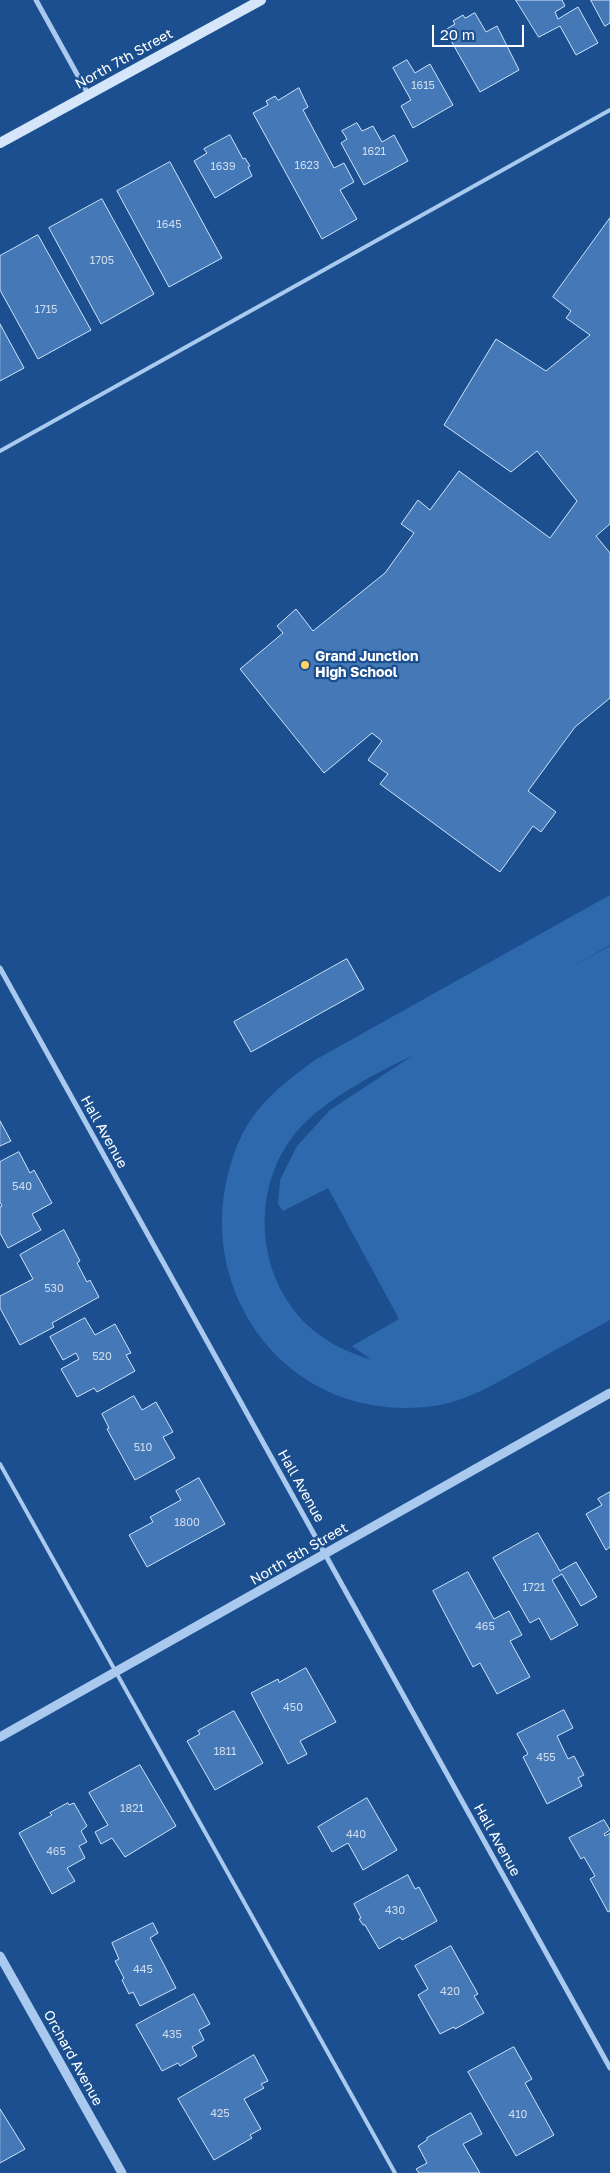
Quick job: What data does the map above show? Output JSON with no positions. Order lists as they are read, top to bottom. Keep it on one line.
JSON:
{"streets":{"main road":["North 7th Street"],"street":["Hall Avenue","North 5th Street","Orchard Avenue"]},"crossings":[["Hall Avenue","North 5th Street"]],"places":["Grand Junction High School"],"house_numbers":["1615","1621","1623","1639","1645","1705","1715","540","530","520","510","1800","1721","465","450","1811","455","1821","440","465","430","445","420","435","425","410"],"scale_bar":"20 m"}
